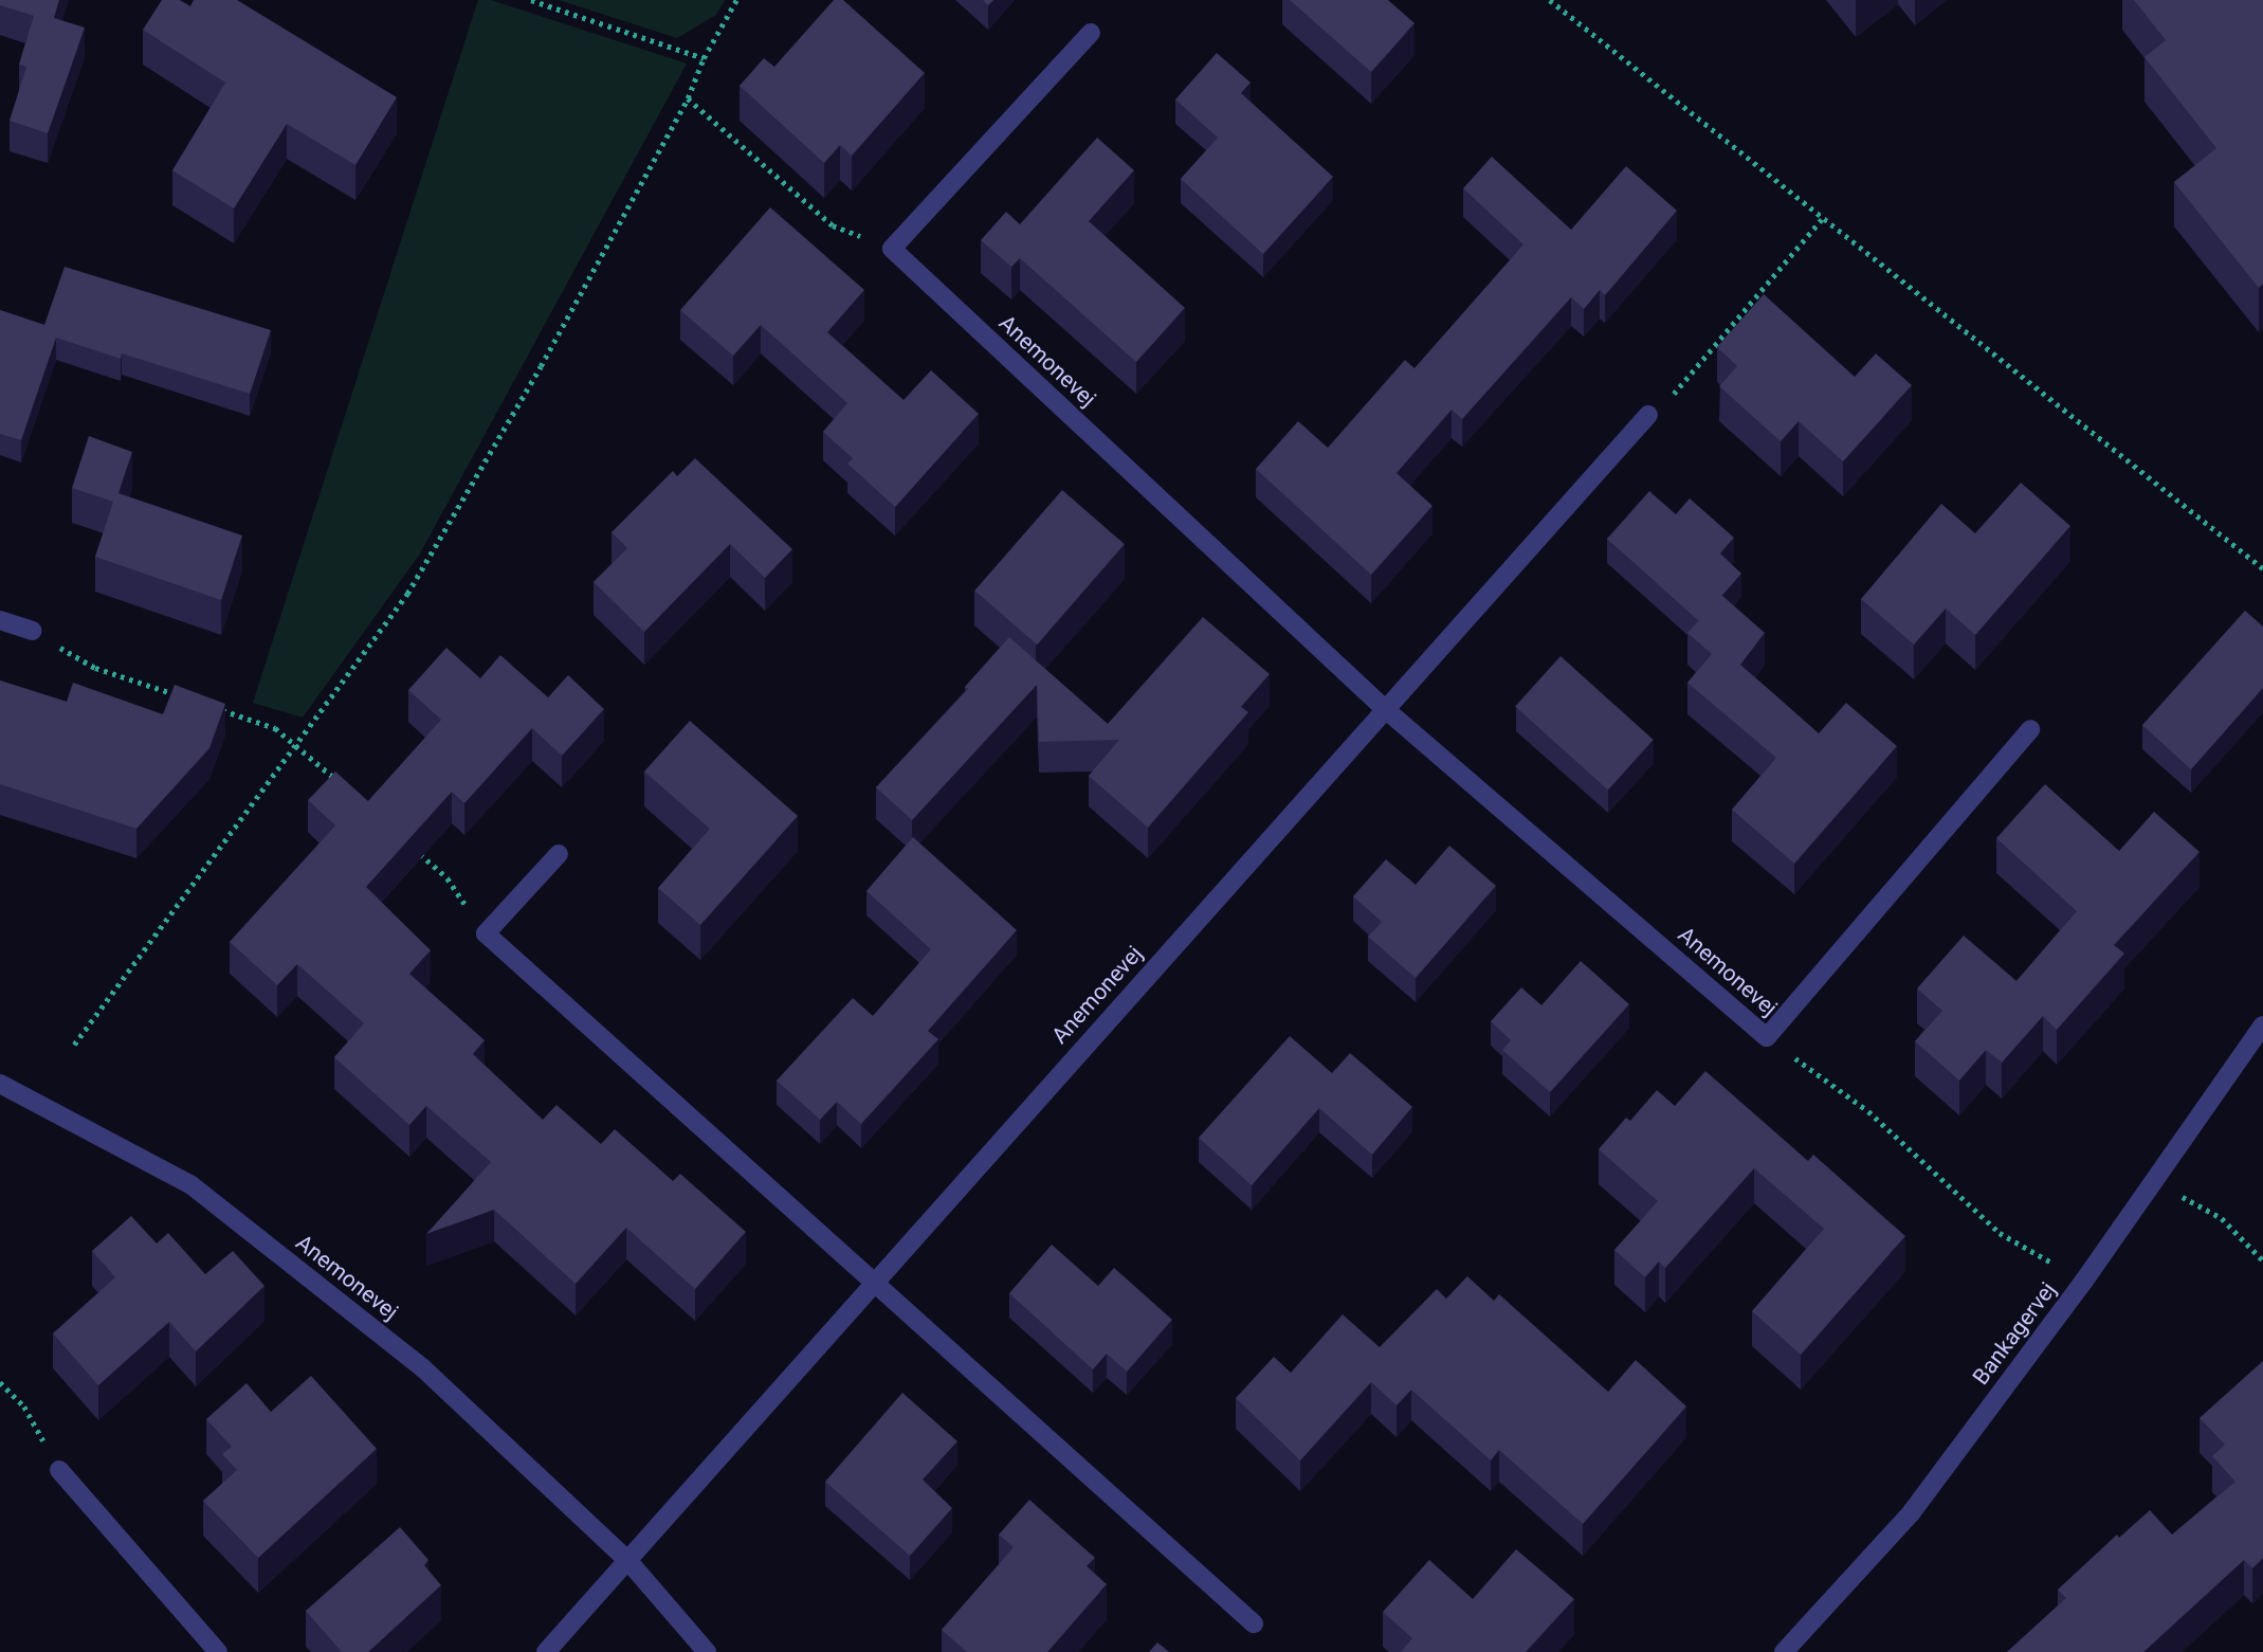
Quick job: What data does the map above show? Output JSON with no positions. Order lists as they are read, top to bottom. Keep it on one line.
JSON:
{"streets":{"street":["Anemonevej","Bankagervej"]}}
